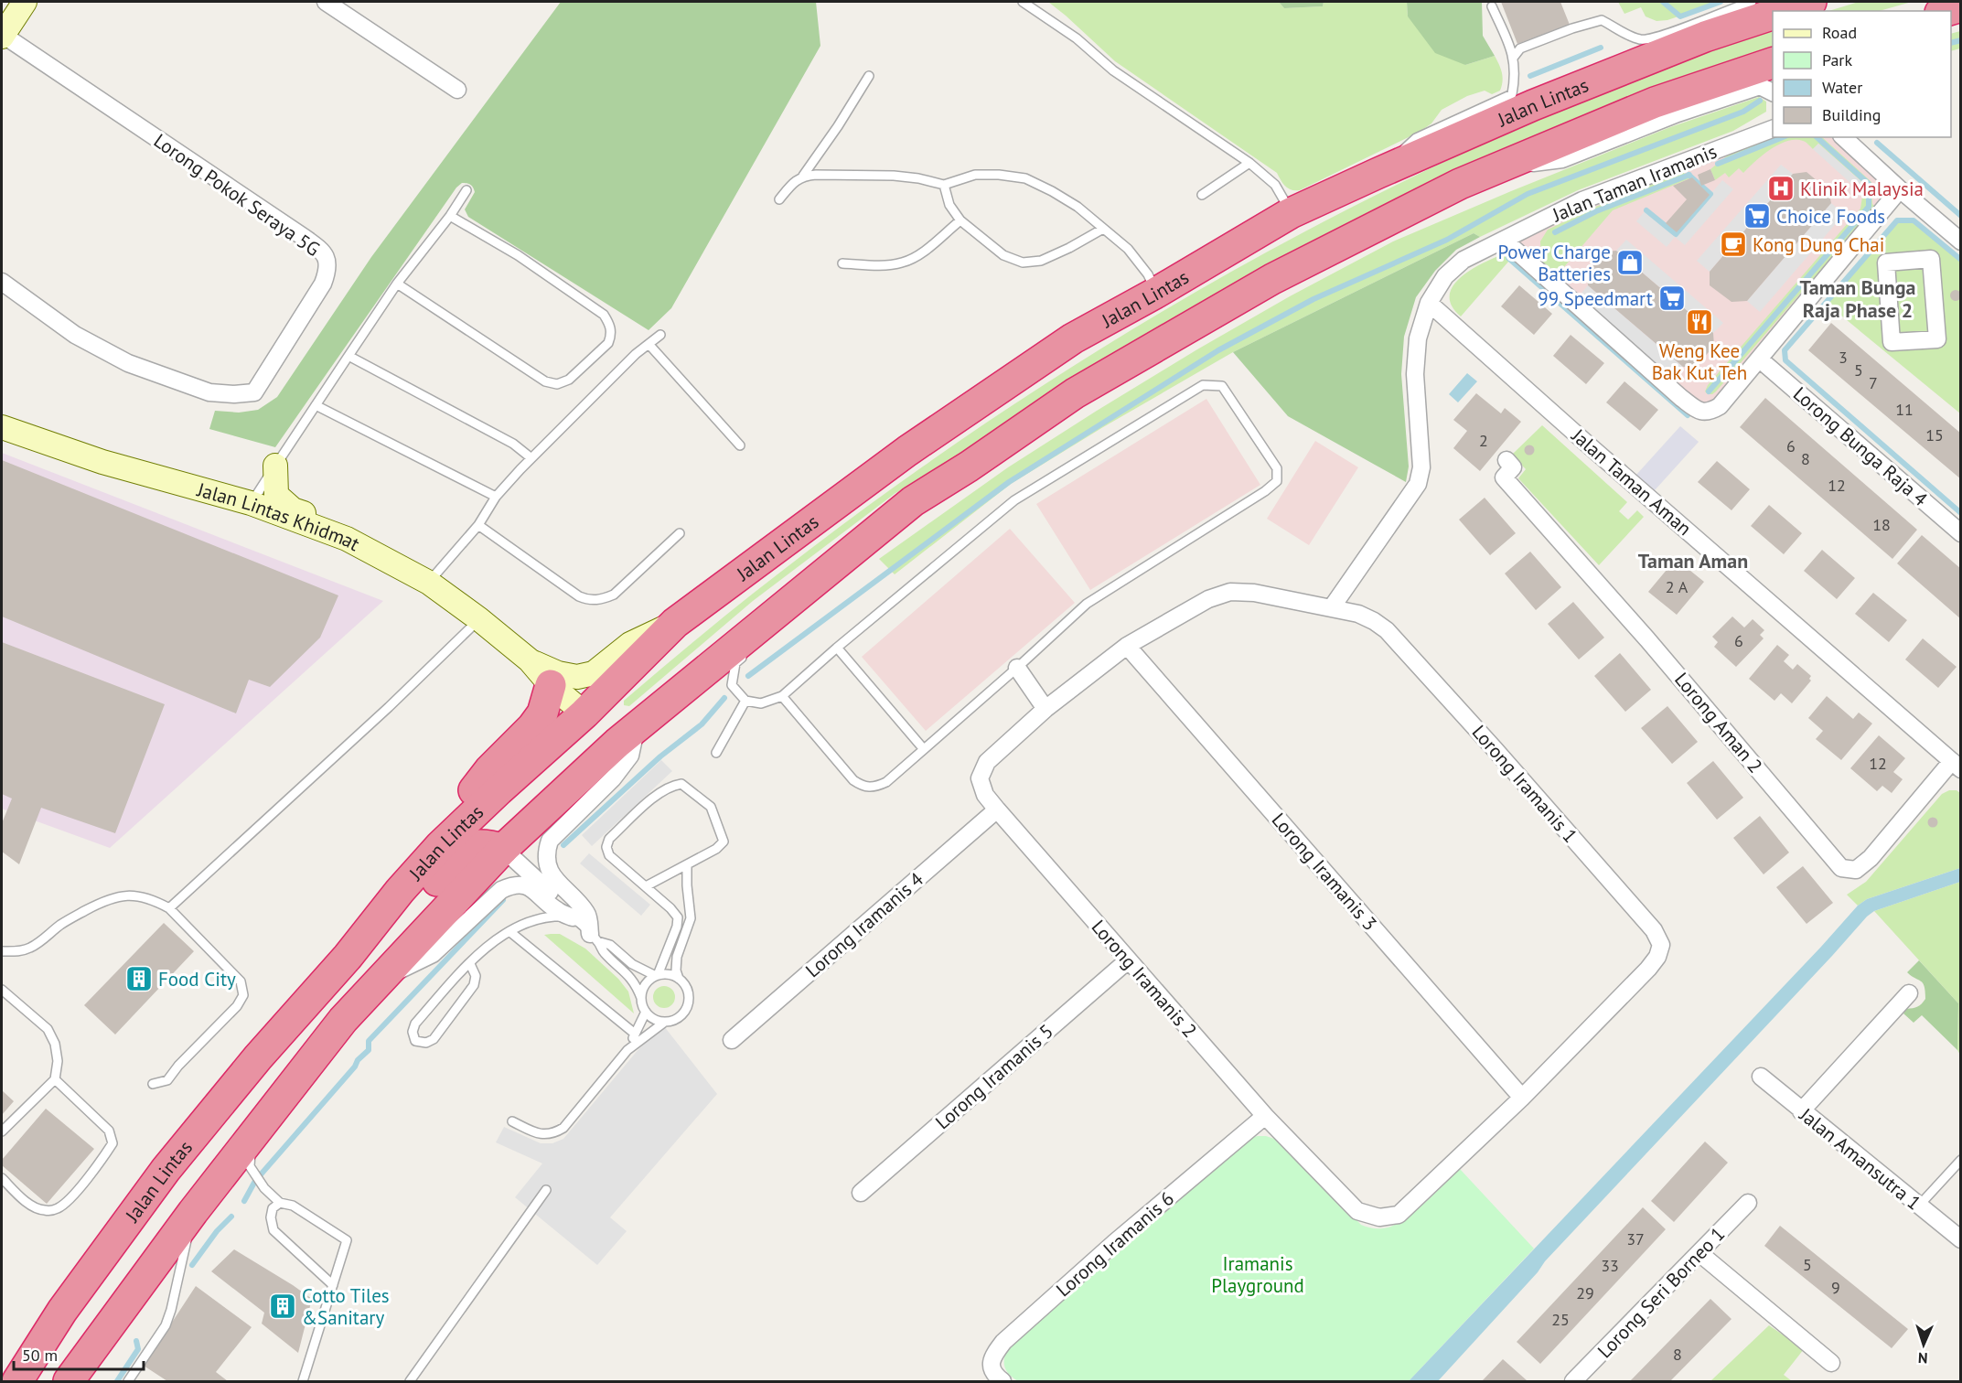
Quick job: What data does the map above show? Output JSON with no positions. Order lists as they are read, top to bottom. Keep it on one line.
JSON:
{"streets":{"highway":["Jalan Lintas"],"street":["Jalan Taman Iramanis","Lorong Pokok Seraya 5G","Lorong Bunga Raja 4","Jalan Taman Aman","Jalan Lintas Khidmat","Lorong Aman 2","Lorong Iramanis 1","Lorong Iramanis 3","Lorong Iramanis 4","Lorong Iramanis 2","Lorong Iramanis 5","Jalan Amansutra 1","Lorong Iramanis 6","Lorong Seri Borneo 1"]},"crossings":[["Jalan Taman Iramanis","Jalan Taman Aman"],["Jalan Taman Iramanis","Lorong Iramanis 1"],["Jalan Taman Aman","Lorong Aman 2"],["Lorong Iramanis 1","Lorong Iramanis 3"],["Lorong Iramanis 1","Lorong Iramanis 2"],["Lorong Iramanis 4","Lorong Iramanis 2"],["Lorong Iramanis 2","Lorong Iramanis 5"],["Lorong Iramanis 2","Lorong Iramanis 6"]],"districts":["Taman Bunga Raja Phase 2","Taman Aman"],"parks":["Iramanis Playground"],"places":{"hospital":["Klinik Malaysia"],"supermarket":["Choice Foods","99 Speedmart"],"cafe":["Kong Dung Chai"],"shop":["Power Charge Batteries"],"restaurant":["Weng Kee Bak Kut Teh"],"building":["Food City","Cotto Tiles &Sanitary"]},"house_numbers":["3","5","7","11","15","2","6","8","12","18","2 A","6","12","37","5","33","9","29","25","8"],"legend":["Road","Park","Water","Building"],"scale_bar":"50 m","north":"bottom"}
